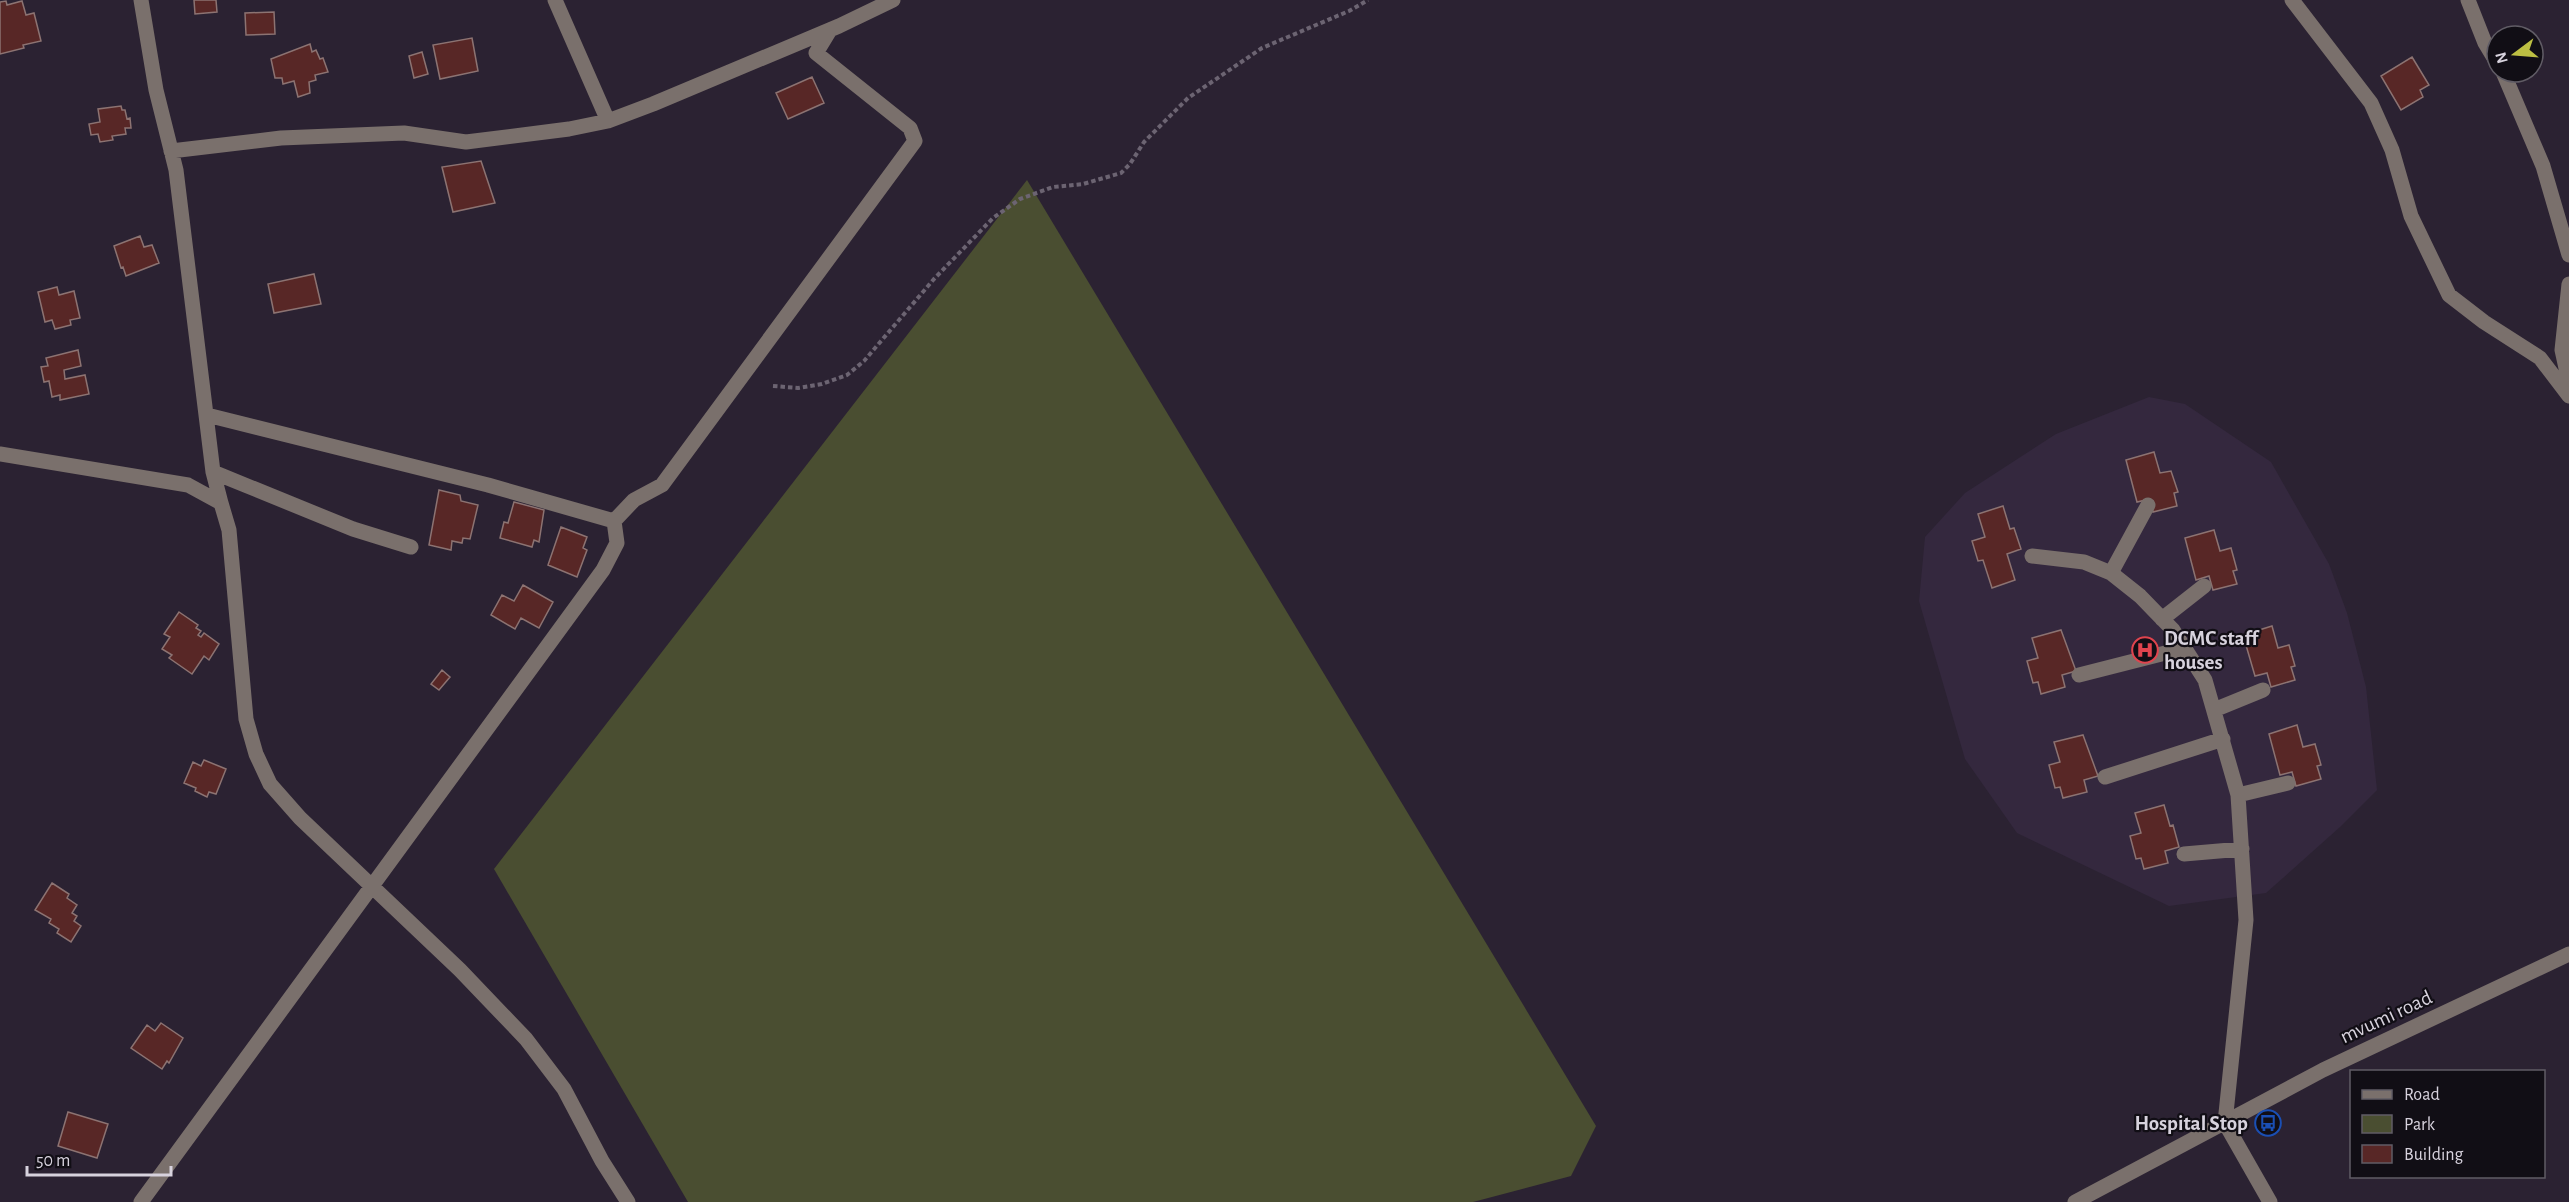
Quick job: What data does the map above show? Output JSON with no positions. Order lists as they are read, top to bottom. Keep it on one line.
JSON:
{"streets":{"street":["mvumi road"]},"places":{"hospital":["DCMC staff houses"],"bus stop":["Hospital Stop"]},"legend":["Road","Park","Building"],"scale_bar":"50 m","north":"left"}
